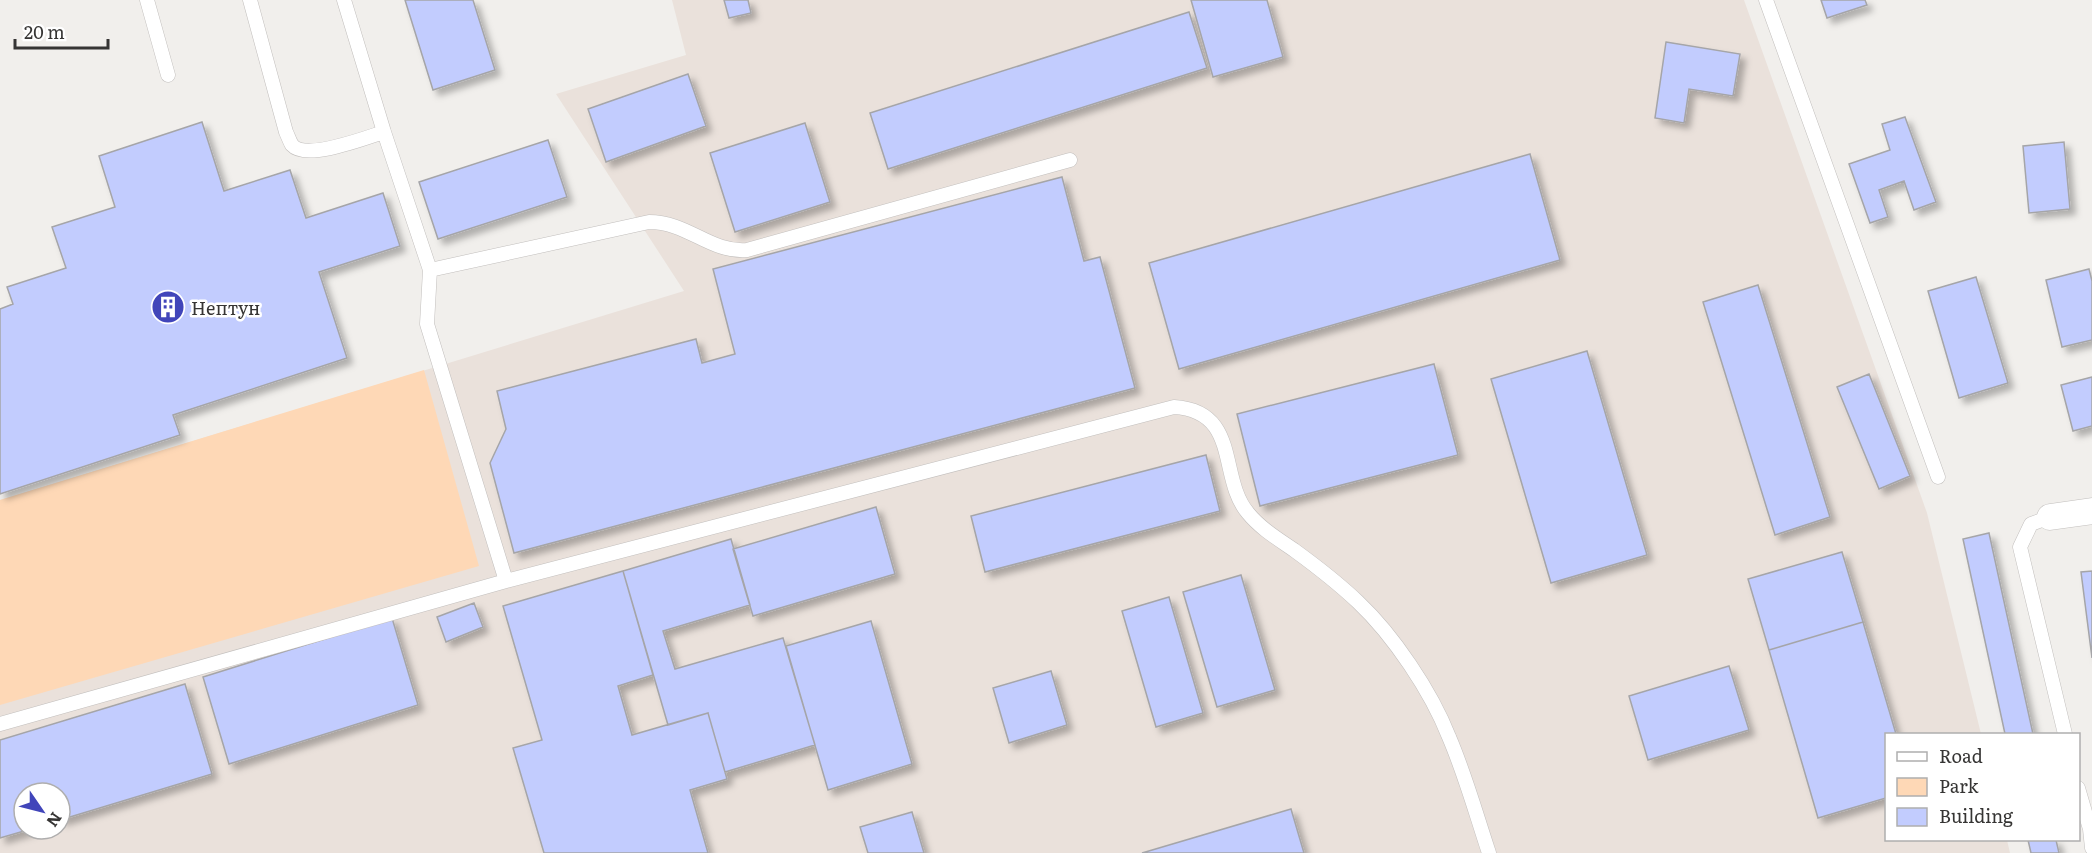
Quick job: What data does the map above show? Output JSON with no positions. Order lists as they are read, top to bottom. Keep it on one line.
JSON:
{"places":{"building":["Нептун"]},"legend":["Road","Park","Building"],"scale_bar":"20 m","north":"bottom right"}
